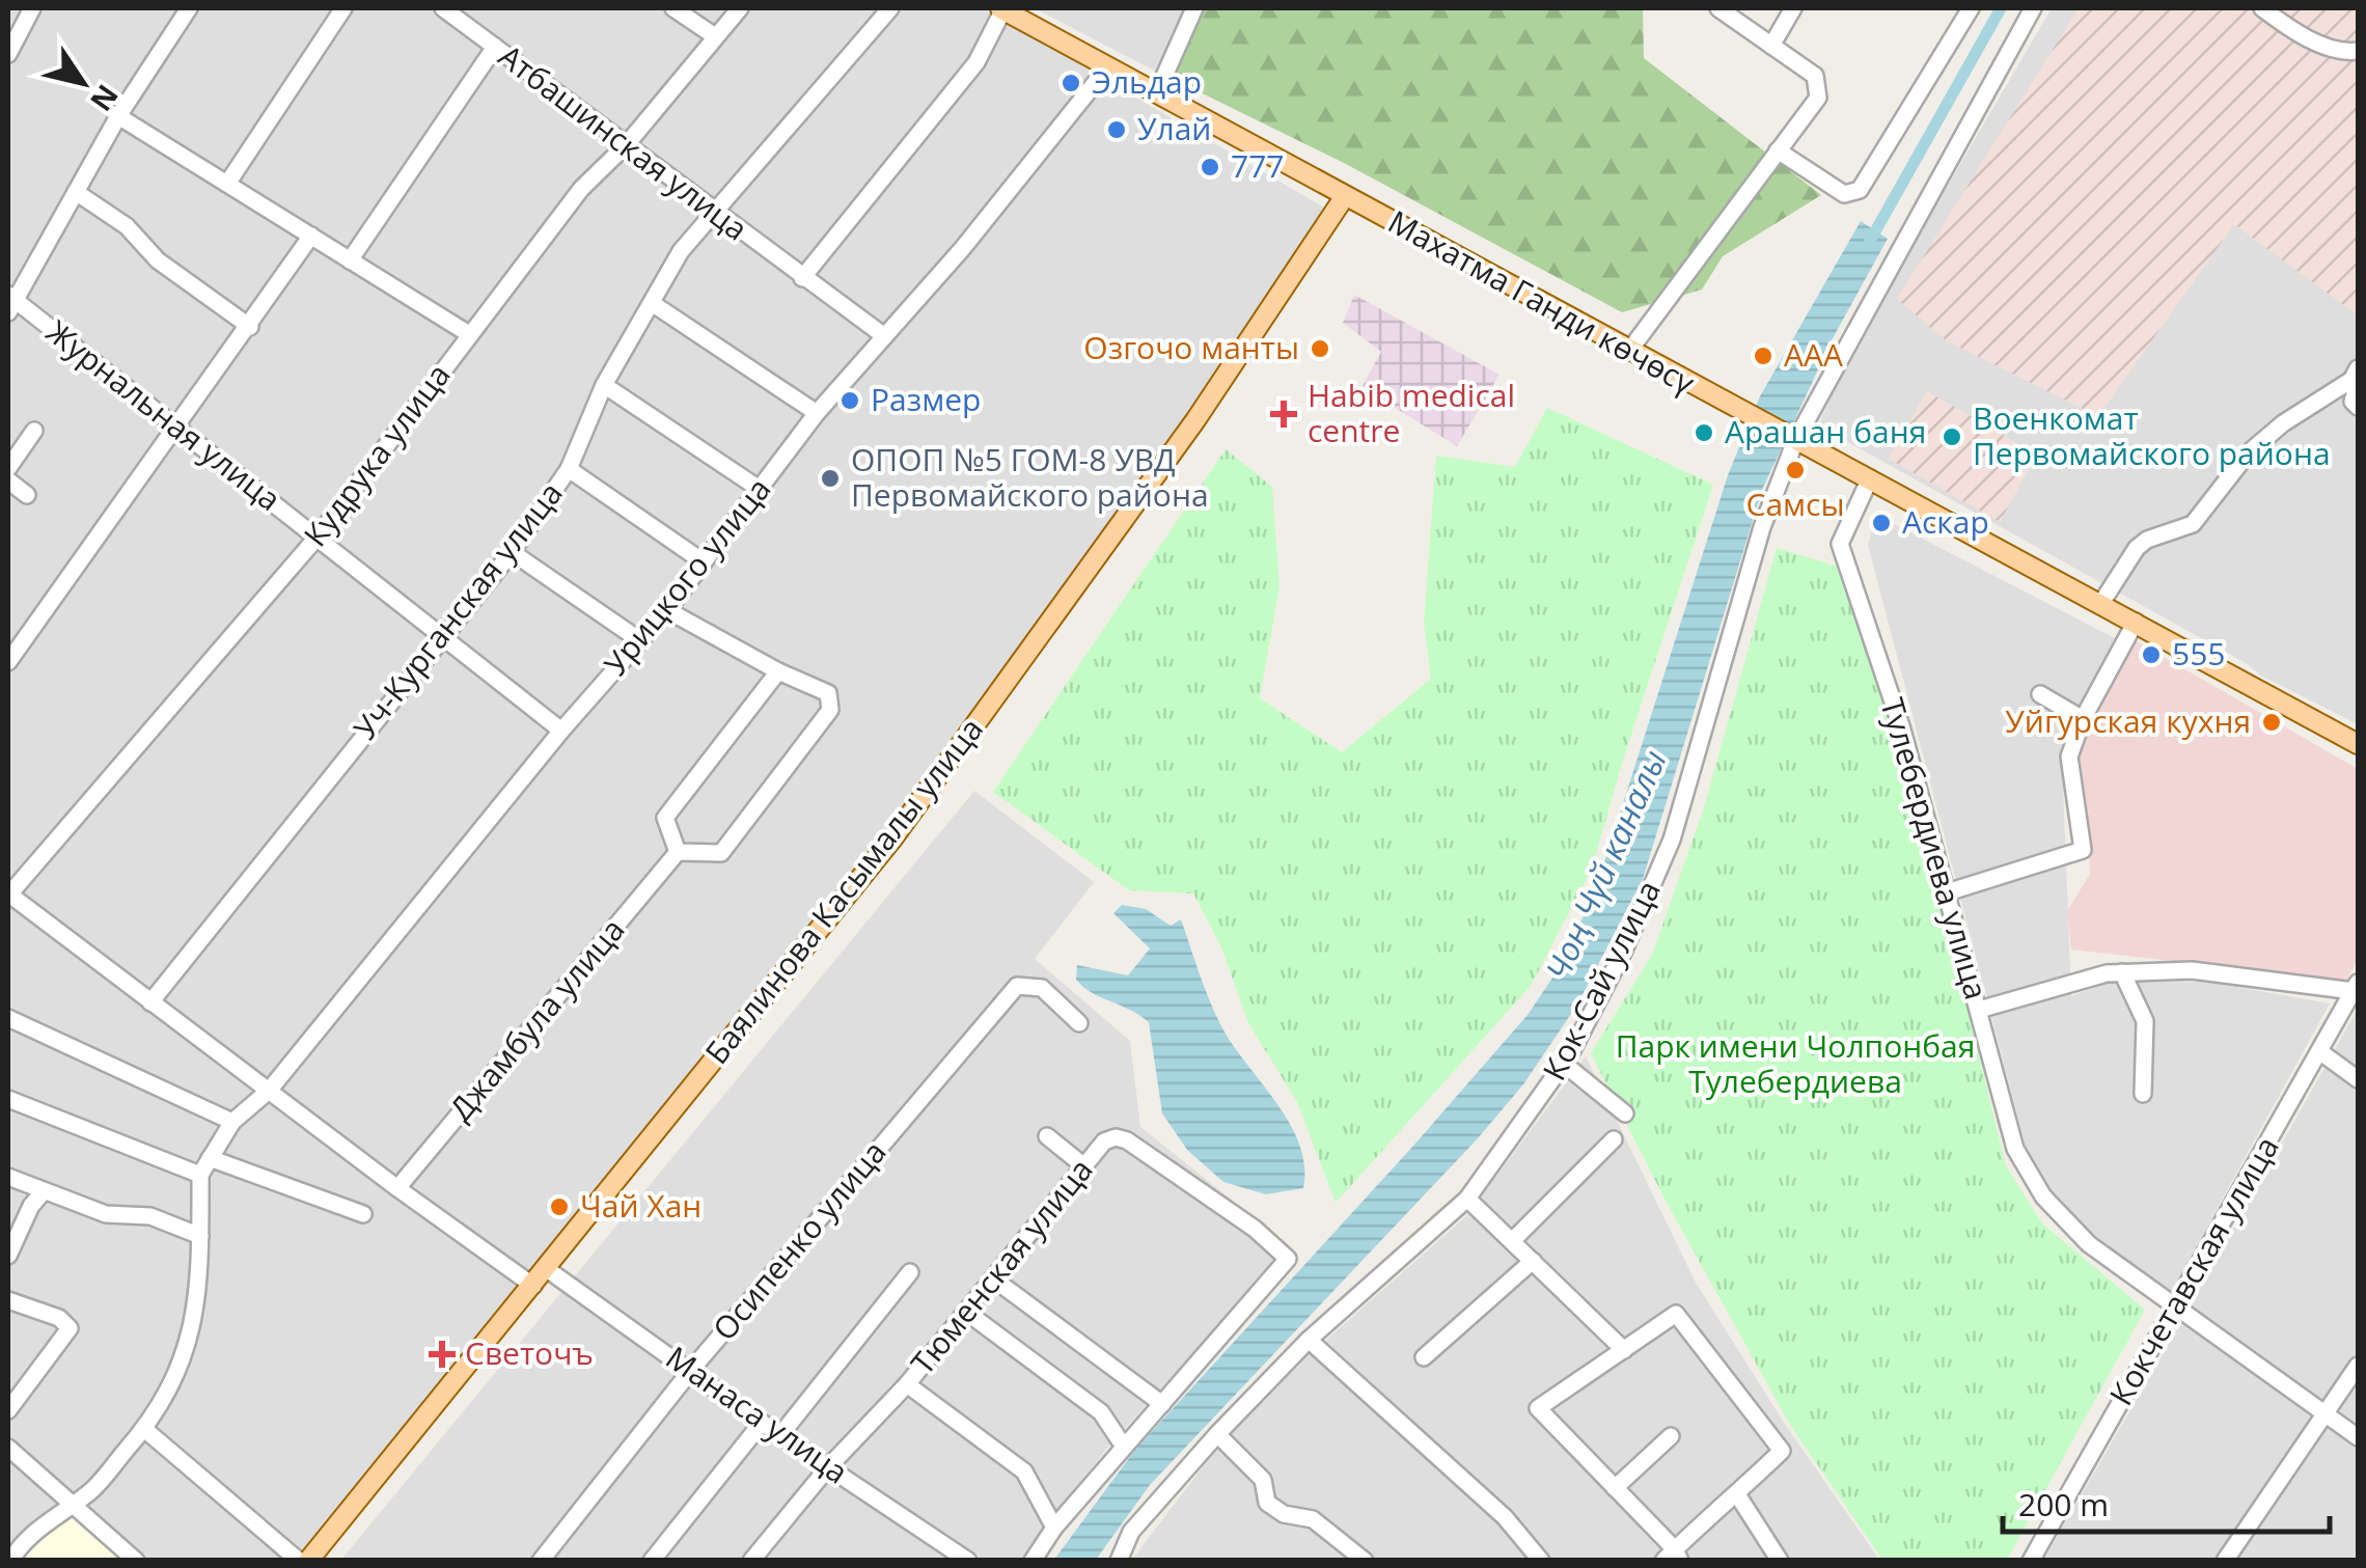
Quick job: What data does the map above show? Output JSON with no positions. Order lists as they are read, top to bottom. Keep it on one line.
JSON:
{"streets":{"main road":["Махатма Ганди көчөсү","Баялинова Касымалы улица"],"street":["Атбашинская улица","Журнальная улица","Кудрука улица","Урицкого улица","Уч-Курганская улица","Тулебердиева улица","Кок-Сай улица","Джамбула улица","Осипенко улица","Тюменская улица","Кокчетавская улица","Манаса улица"]},"crossings":[["Атбашинская улица","Кудрука улица"],["Атбашинская улица","Урицкого улица"],["Атбашинская улица","Уч-Курганская улица"],["Махатма Ганди көчөсү","Урицкого улица"],["Махатма Ганди көчөсү","Тулебердиева улица"],["Махатма Ганди көчөсү","Баялинова Касымалы улица"],["Махатма Ганди көчөсү","Кок-Сай улица"],["Журнальная улица","Кудрука улица"],["Журнальная улица","Урицкого улица"],["Журнальная улица","Уч-Курганская улица"],["Тулебердиева улица","Кокчетавская улица"],["Баялинова Касымалы улица","Манаса улица"],["Осипенко улица","Манаса улица"],["Тюменская улица","Манаса улица"]],"water":["Чоң Чүй каналы"],"parks":["Парк имени Чолпонбая Тулебердиева"],"places":{"other":["Эльдар","Улай","777","Озгочо манты","ААА","Размер","Арашан баня","Военкомат Первомайского района","Самсы","ОПОП №5 ГОМ-8 УВД Первомайского района","Аскар","555","Уйгурская кухня","Чай Хан"],"health":["Habib medical centre","Светочъ"]},"scale_bar":"200 m","north":"bottom right"}
